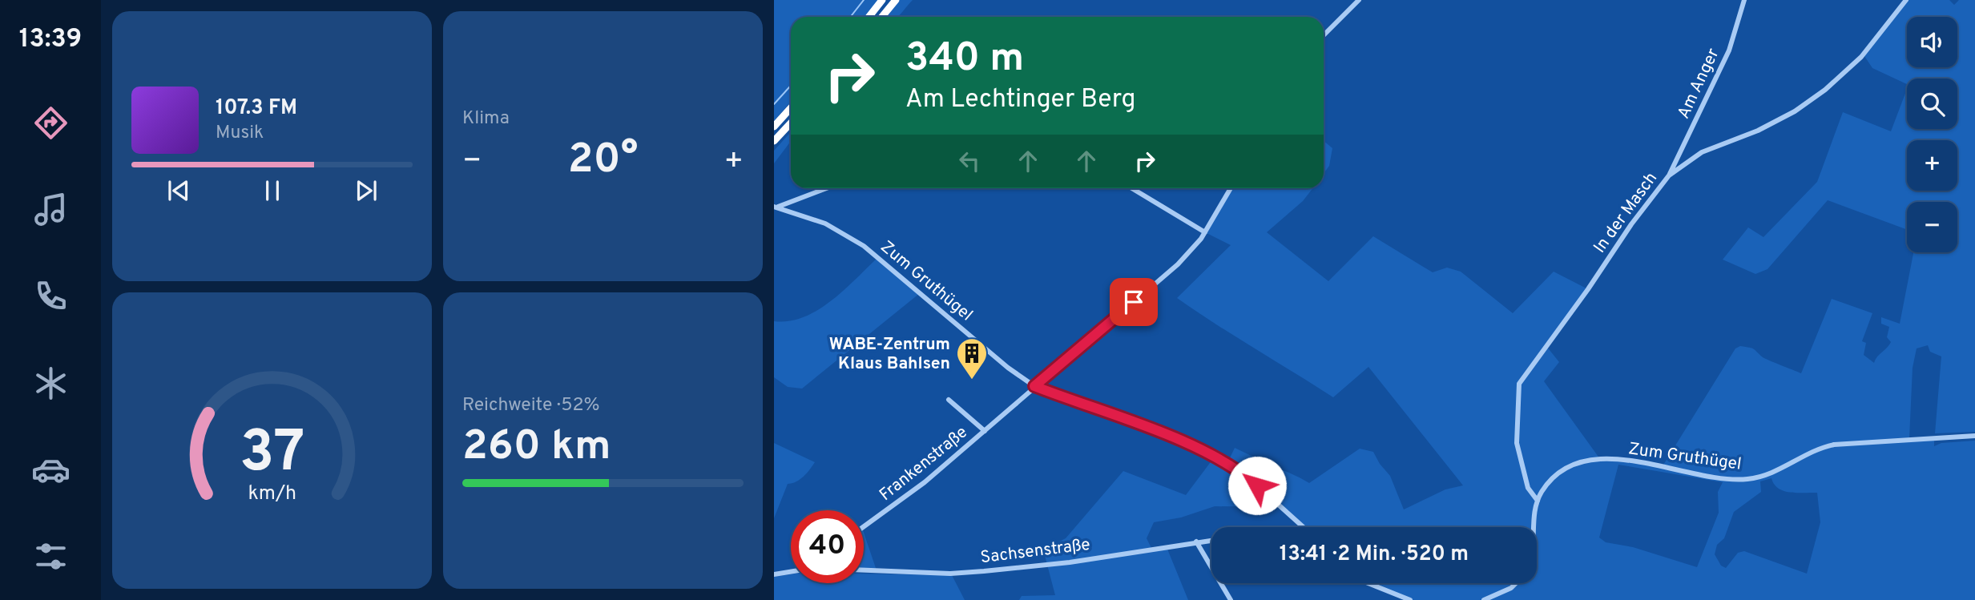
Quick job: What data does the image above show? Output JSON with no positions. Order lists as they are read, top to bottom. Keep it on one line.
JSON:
{"streets":{"street":["Am Anger","In der Masch","Zum Gruthügel","Frankenstraße","Sachsenstraße"]},"crossings":[["Am Anger","In der Masch"],["In der Masch","Zum Gruthügel"],["Zum Gruthügel","Frankenstraße"]],"places":{"building":["WABE-Zentrum Klaus Bahlsen"]},"page":{"tabs":"13:39","tile":["Klima",["Reichweite · 52%","260 km"]],"map_buttons":["+","−"],"turn":["340 m","Am Lechtinger Berg"],"song":["107.3 FM","Musik"],"heat":["−","20°","+"],"limit":"40","trip":"13:41 · 2 Min. · 520 m","gauge":["37","km/h"]}}
